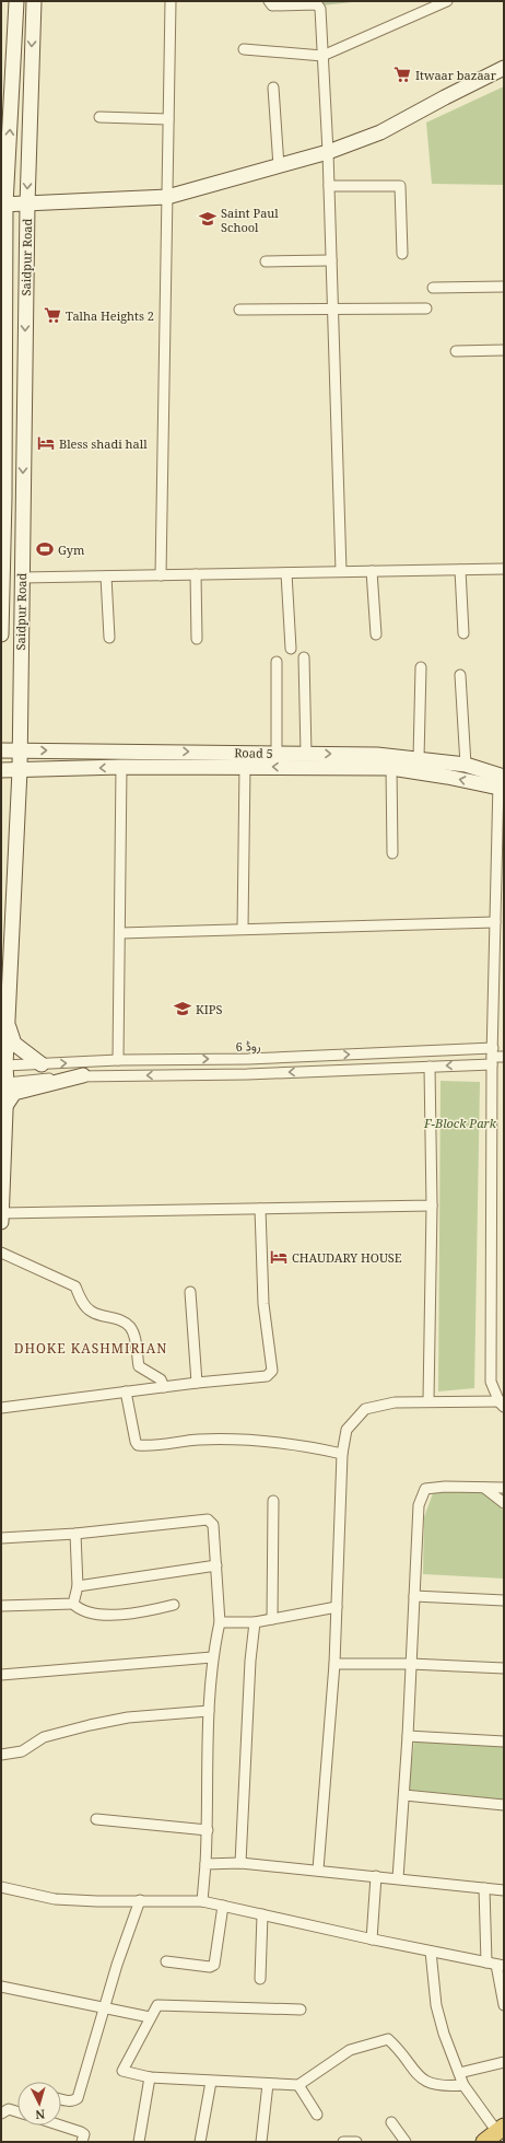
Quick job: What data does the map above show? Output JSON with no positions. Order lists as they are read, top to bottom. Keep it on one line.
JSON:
{"streets":{"main road":["Saidpur Road","Road 5"],"street":["روڈ 6"]},"crossings":[["Saidpur Road","Road 5"],["Saidpur Road","روڈ 6"]],"districts":["DHOKE KASHMIRIAN"],"parks":["F-Block Park"],"places":{"supermarket":["Itwaar bazaar","Talha Heights 2"],"school or university":["Saint Paul School","KIPS"],"hotel":["Bless shadi hall","CHAUDARY HOUSE"],"sports":["Gym"]},"north":"bottom"}
